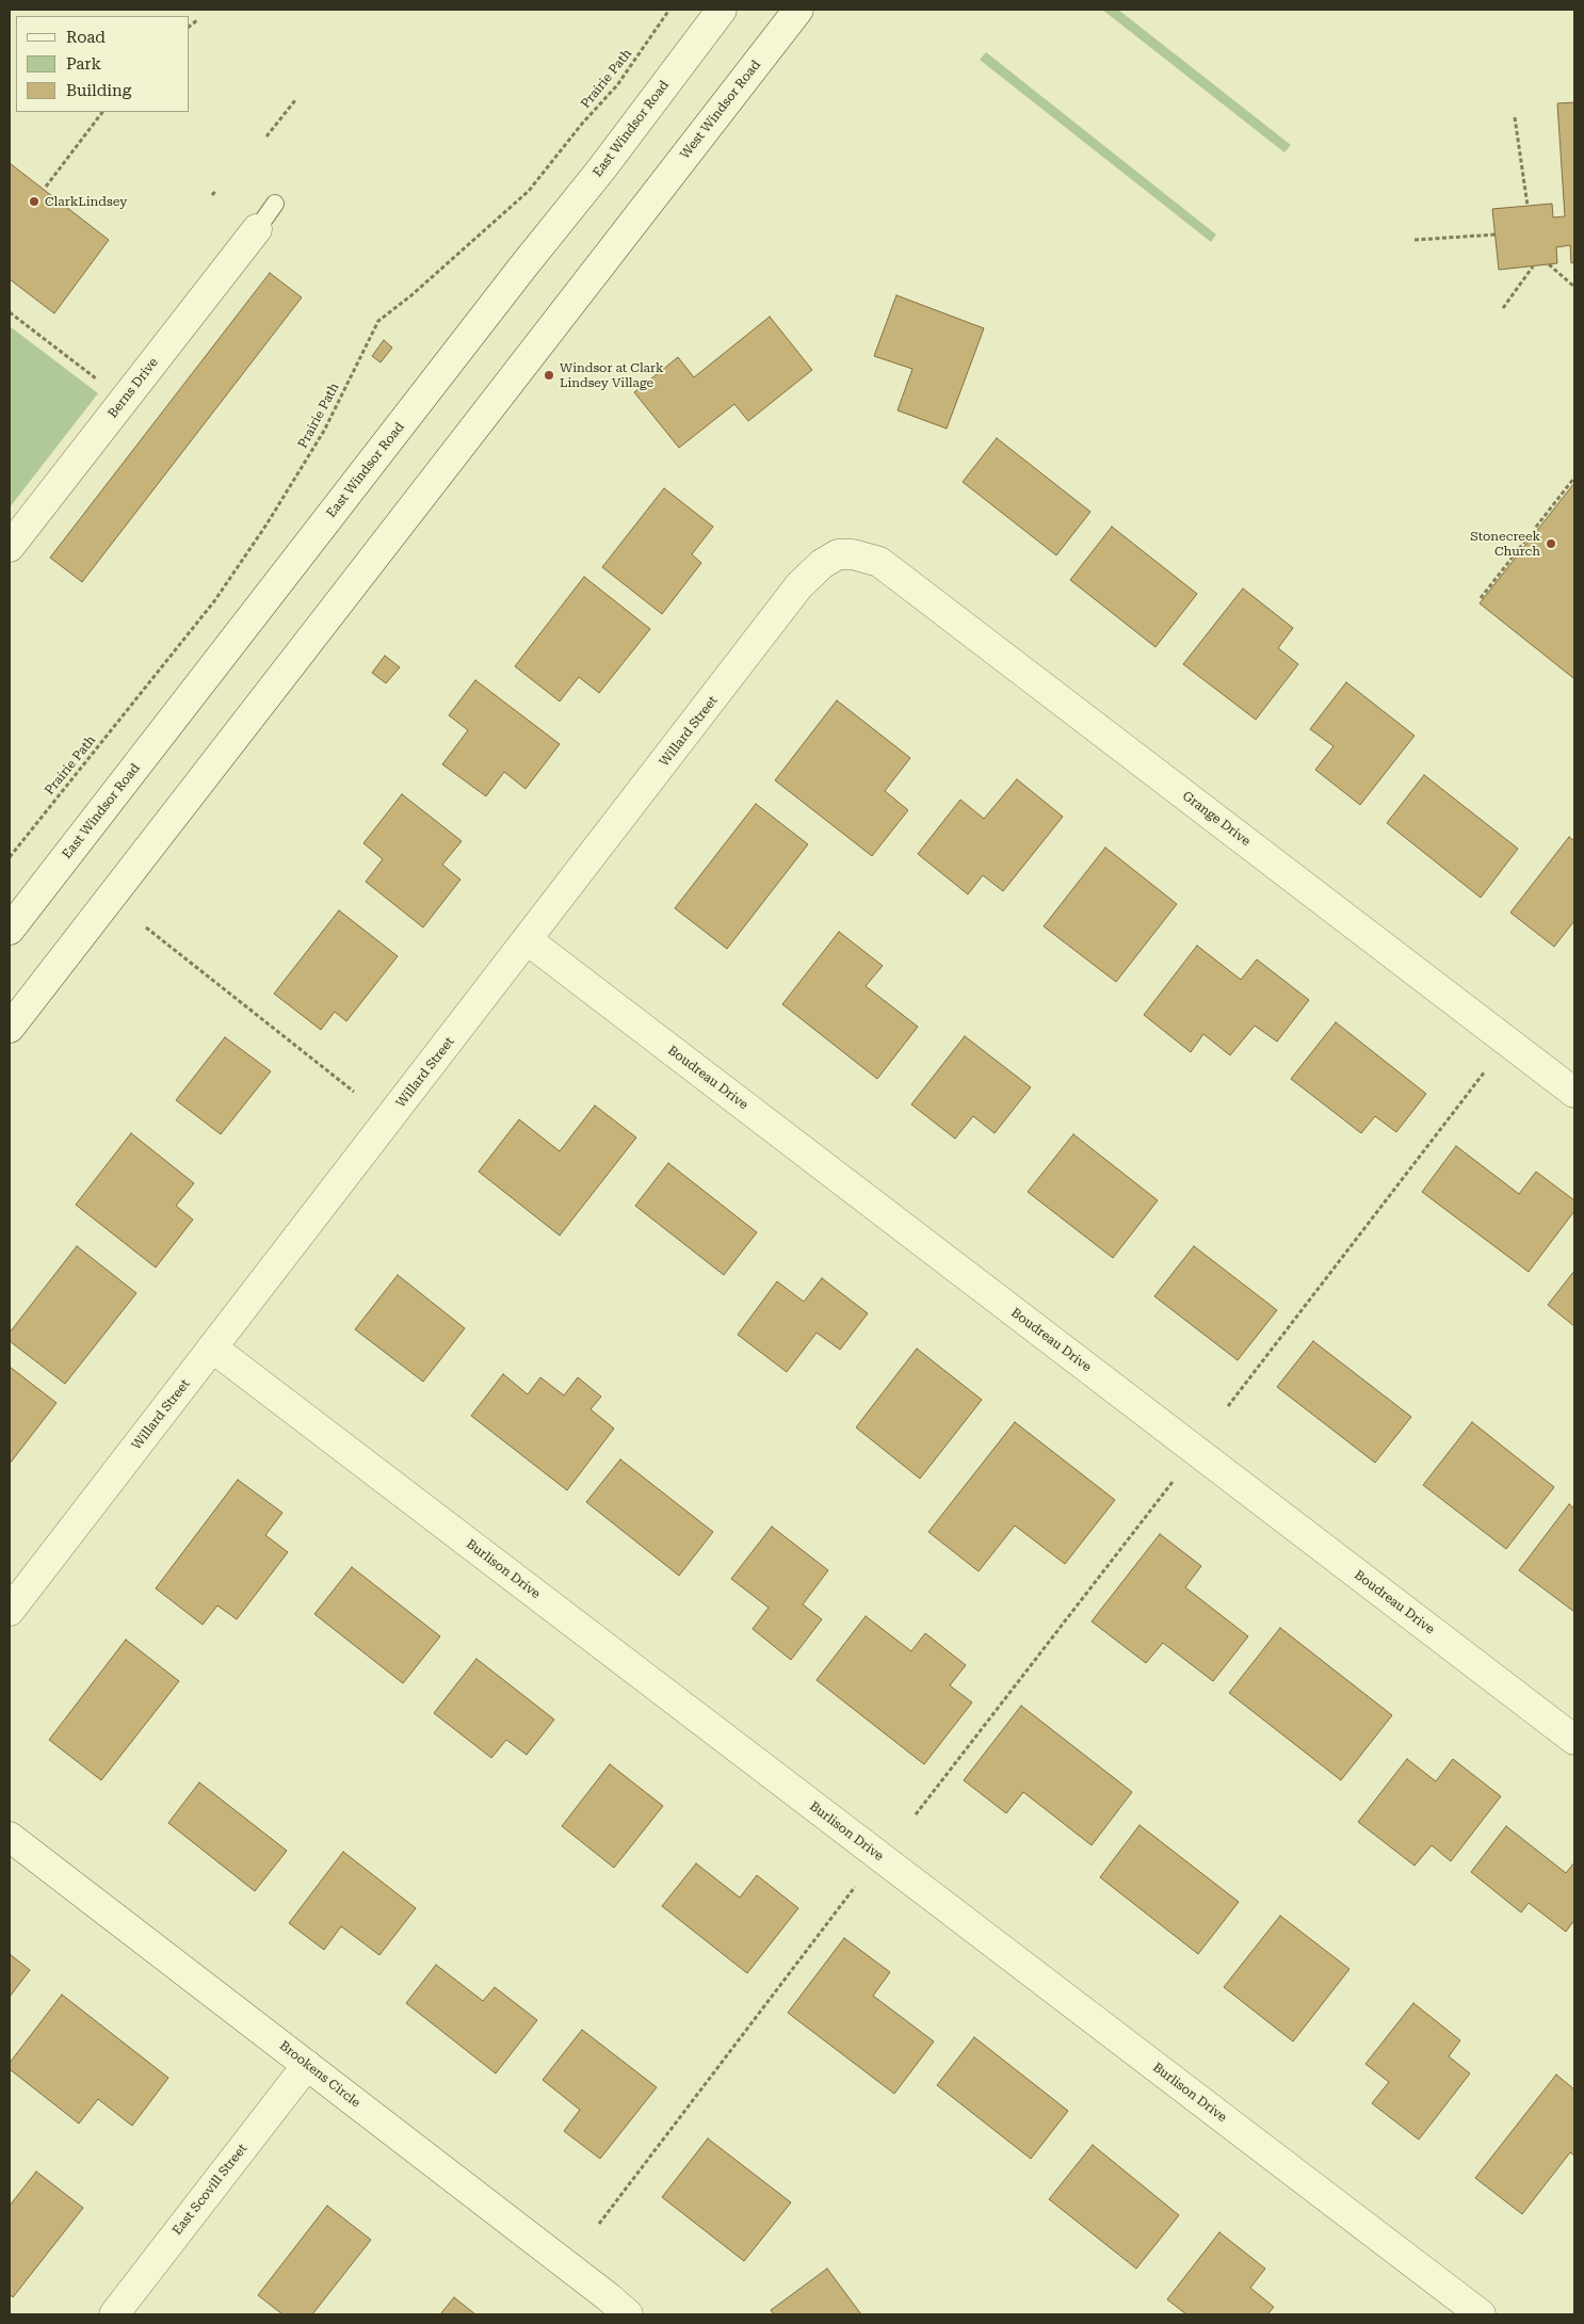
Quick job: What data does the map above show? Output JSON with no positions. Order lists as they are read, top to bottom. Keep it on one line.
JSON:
{"streets":{"street":["West Windsor Road","East Windsor Road","Berns Drive","Willard Street","Grange Drive","Boudreau Drive","Burlison Drive","Brookens Circle","East Scovill Street"],"path":["Prairie Path"]},"crossings":[["Willard Street","Grange Drive"],["Willard Street","Boudreau Drive"],["Willard Street","Burlison Drive"],["Brookens Circle","East Scovill Street"]],"places":["ClarkLindsey","Windsor at Clark Lindsey Village","Stonecreek Church"],"legend":["Road","Park","Building"]}
